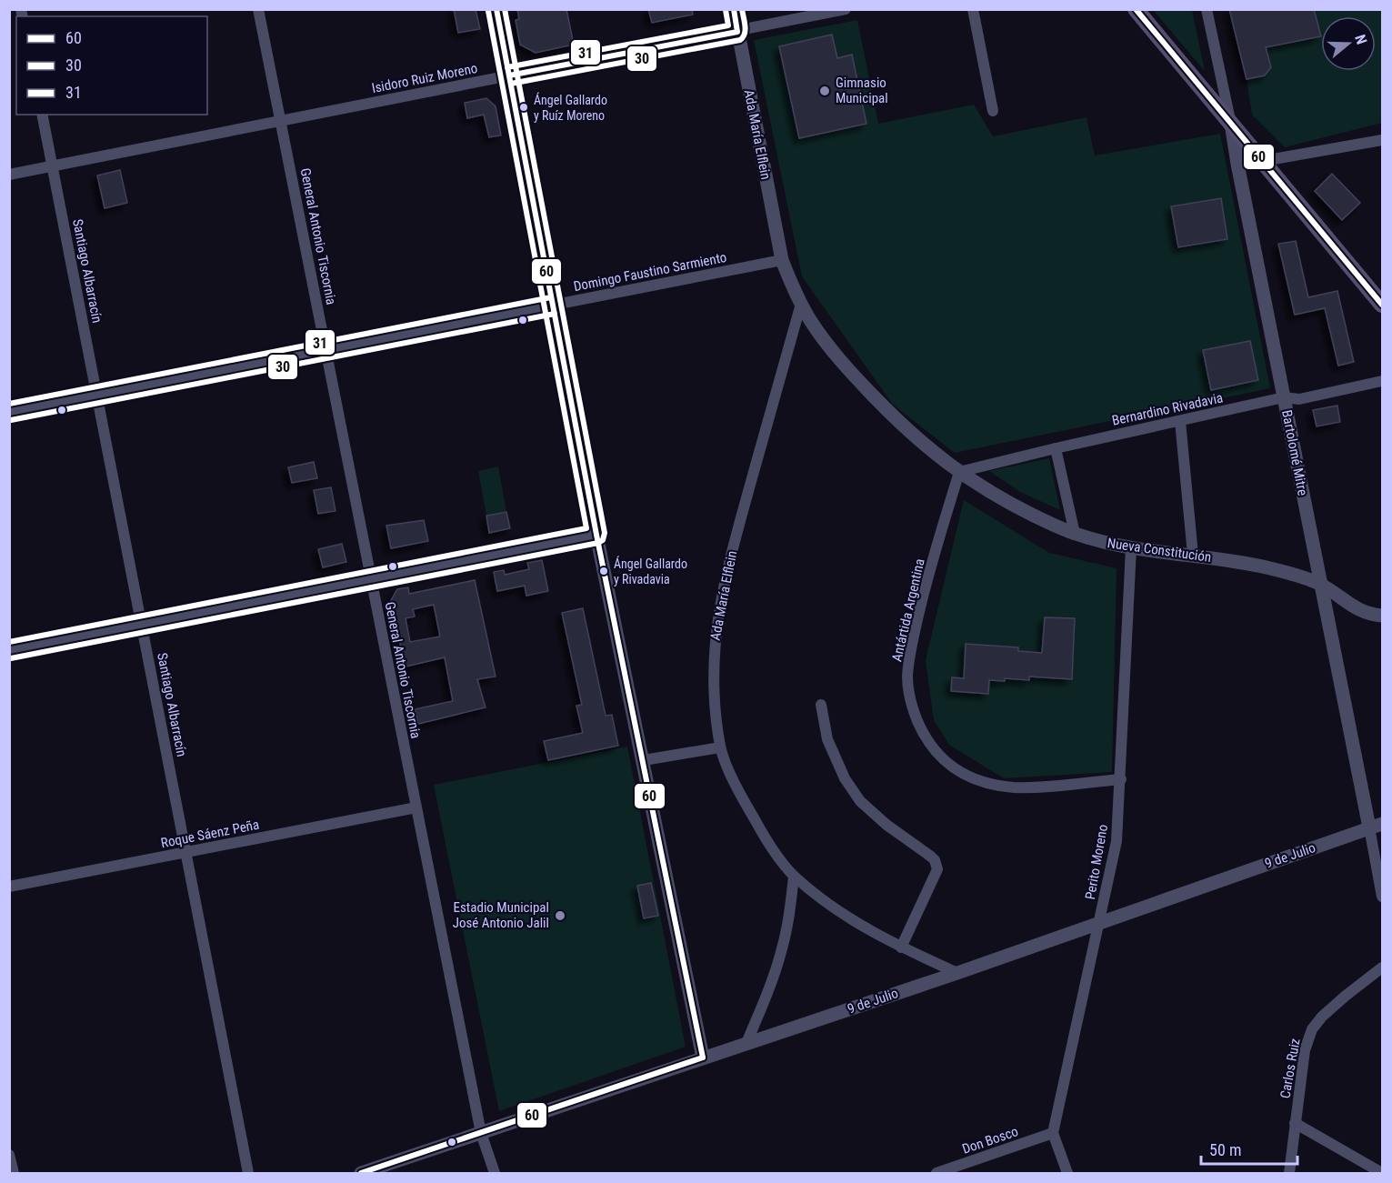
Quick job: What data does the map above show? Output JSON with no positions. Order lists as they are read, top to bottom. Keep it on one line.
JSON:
{"streets":{"street":["Isidoro Ruiz Moreno","Ada María Elflein","General Antonio Tiscornia","Santiago Albarracín","Domingo Faustino Sarmiento","Bernardino Rivadavia","Bartolomé Mitre","Nueva Constitución","Antártida Argentina","Roque Sáenz Peña","9 de Julio","Perito Moreno","Carlos Ruiz","Don Bosco"]},"crossings":[["Isidoro Ruiz Moreno","Ada María Elflein"],["Isidoro Ruiz Moreno","General Antonio Tiscornia"],["Isidoro Ruiz Moreno","Santiago Albarracín"],["Ada María Elflein","Domingo Faustino Sarmiento"],["Ada María Elflein","Nueva Constitución"],["Ada María Elflein","9 de Julio"],["General Antonio Tiscornia","Domingo Faustino Sarmiento"],["General Antonio Tiscornia","Roque Sáenz Peña"],["General Antonio Tiscornia","9 de Julio"],["Santiago Albarracín","Domingo Faustino Sarmiento"],["Santiago Albarracín","Roque Sáenz Peña"],["Domingo Faustino Sarmiento","Nueva Constitución"],["Bernardino Rivadavia","Bartolomé Mitre"],["Bernardino Rivadavia","Nueva Constitución"],["Bernardino Rivadavia","Antártida Argentina"],["Bartolomé Mitre","Nueva Constitución"],["Bartolomé Mitre","9 de Julio"],["Nueva Constitución","Antártida Argentina"],["Nueva Constitución","Perito Moreno"],["Antártida Argentina","Perito Moreno"],["9 de Julio","Perito Moreno"],["Perito Moreno","Don Bosco"]],"places":["Gimnasio Municipal","Ángel Gallardo y Ruíz Moreno","Ángel Gallardo y Rivadavia","Estadio Municipal José Antonio Jalil"],"lines":["transit line 60","transit line 30","transit line 31"],"legend":["60","30","31"],"scale_bar":"50 m","north":"right"}
